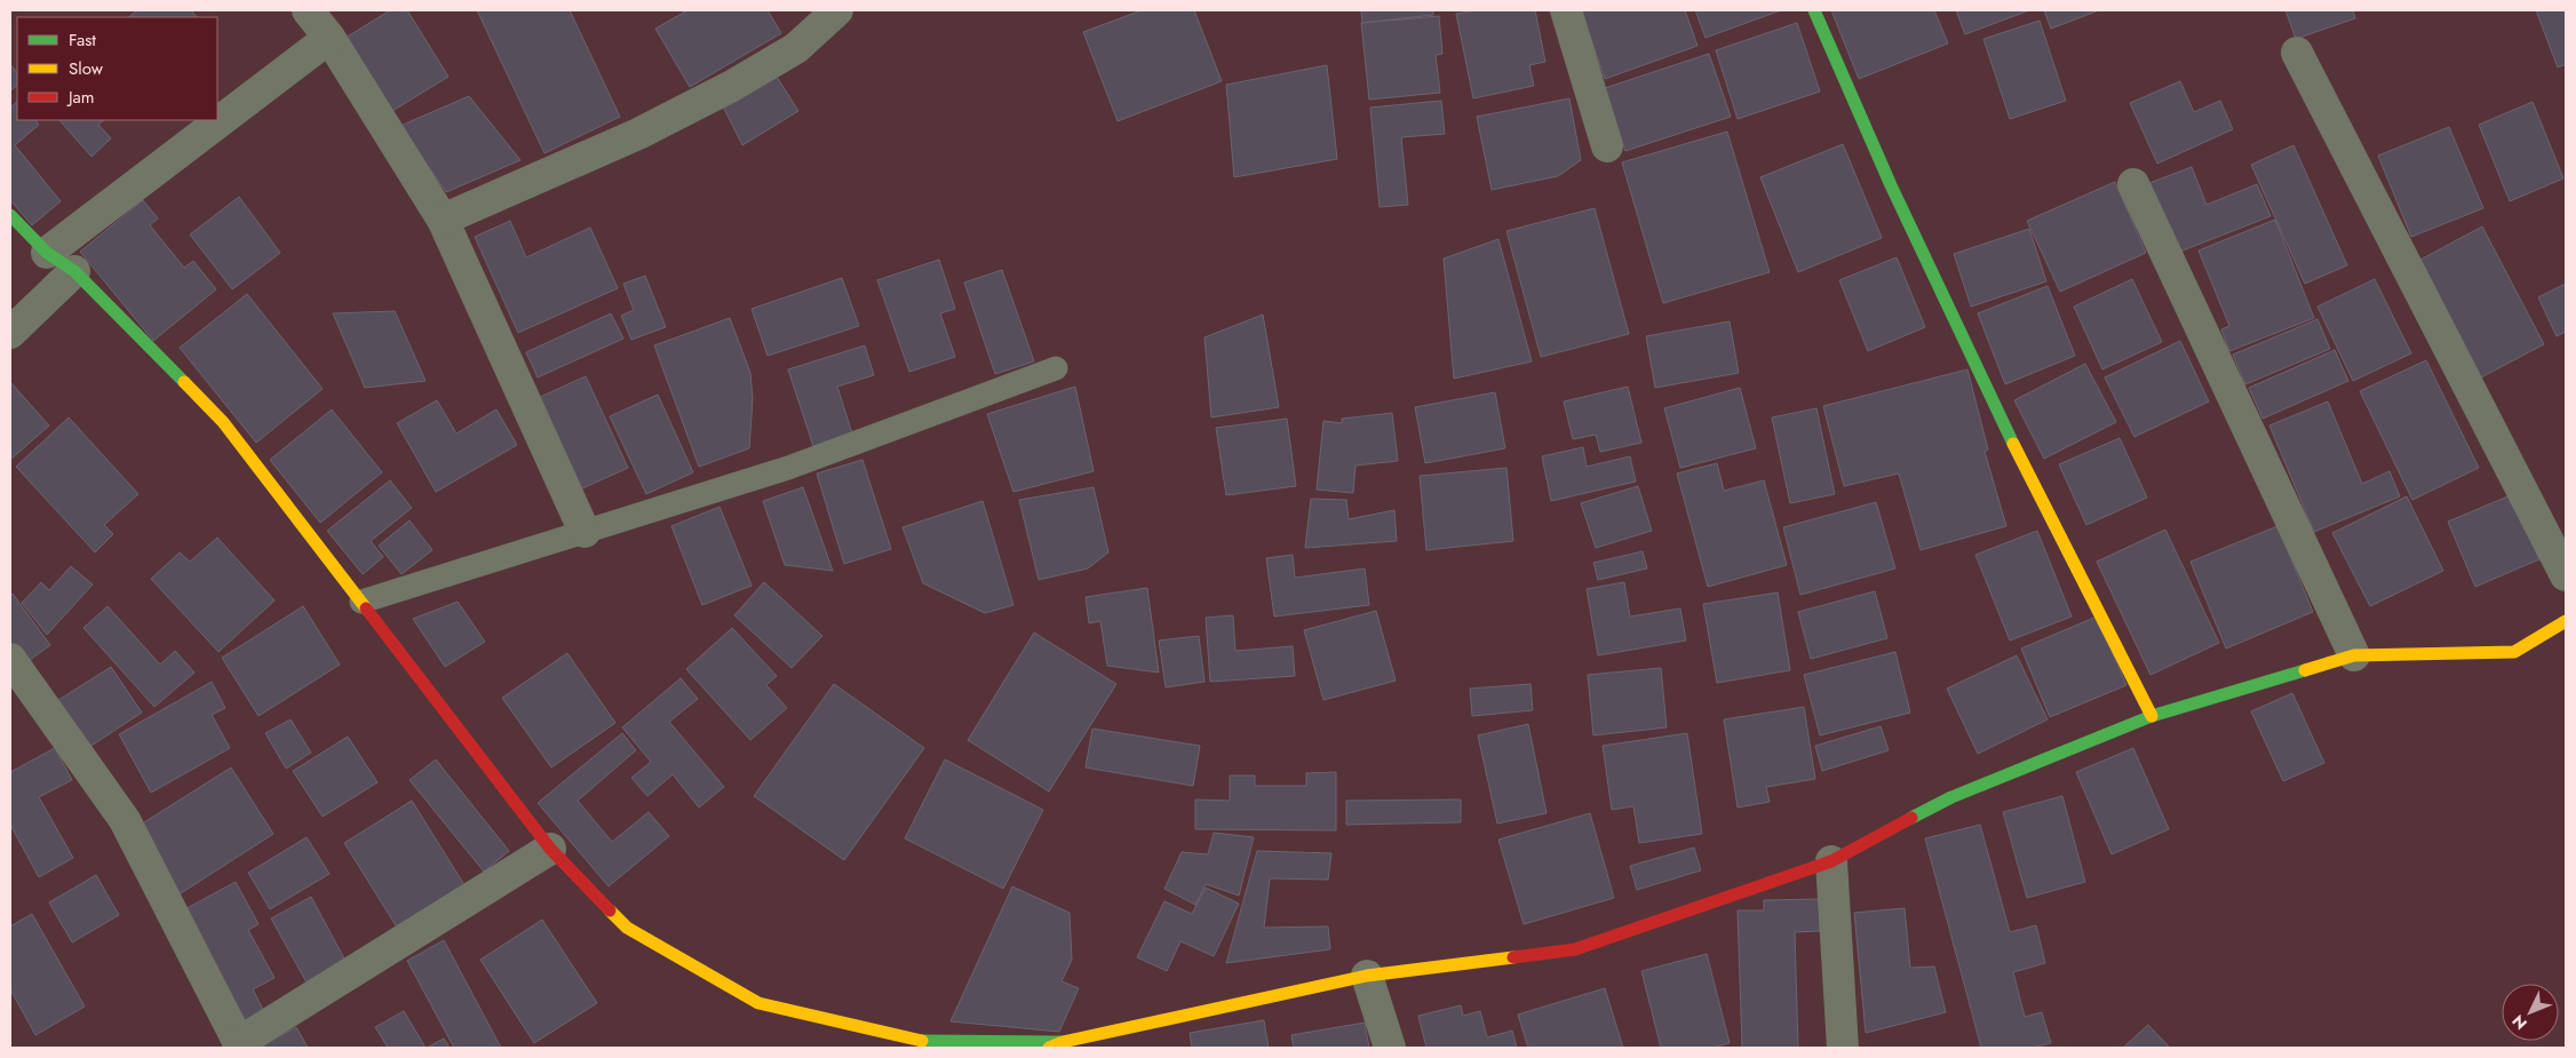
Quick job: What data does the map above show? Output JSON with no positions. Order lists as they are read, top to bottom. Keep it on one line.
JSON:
{"legend":["Fast","Slow","Jam"],"north":"bottom left"}
